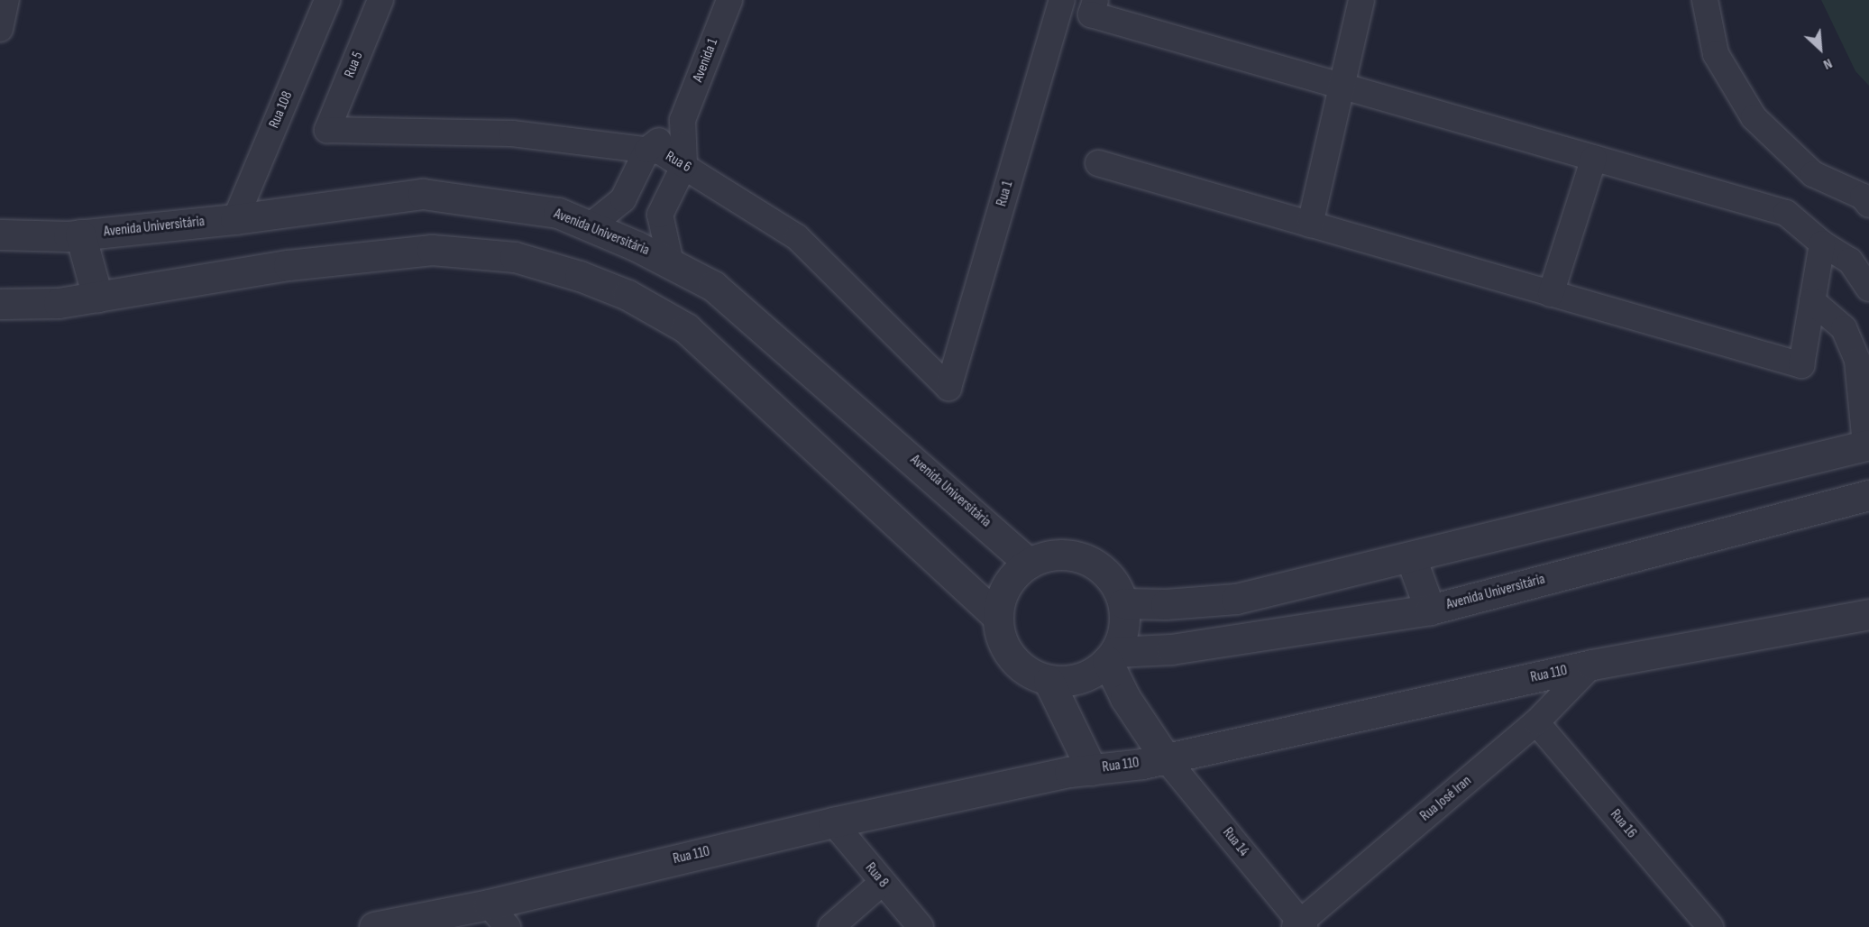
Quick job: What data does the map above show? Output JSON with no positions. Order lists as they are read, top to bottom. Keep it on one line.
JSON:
{"streets":{"street":["Avenida 1","Rua 5","Rua 108","Rua 6","Rua 1","Avenida Universitária","Rua 110","Rua José Iran","Rua 16","Rua 14","Rua 8"]},"crossings":[["Avenida 1","Rua 6"],["Rua 5","Rua 6"],["Rua 108","Avenida Universitária"],["Rua 6","Rua 1"],["Rua 110","Rua José Iran"],["Rua 110","Rua 14"],["Rua 110","Rua 8"],["Rua José Iran","Rua 16"],["Rua José Iran","Rua 14"]],"north":"bottom right"}
